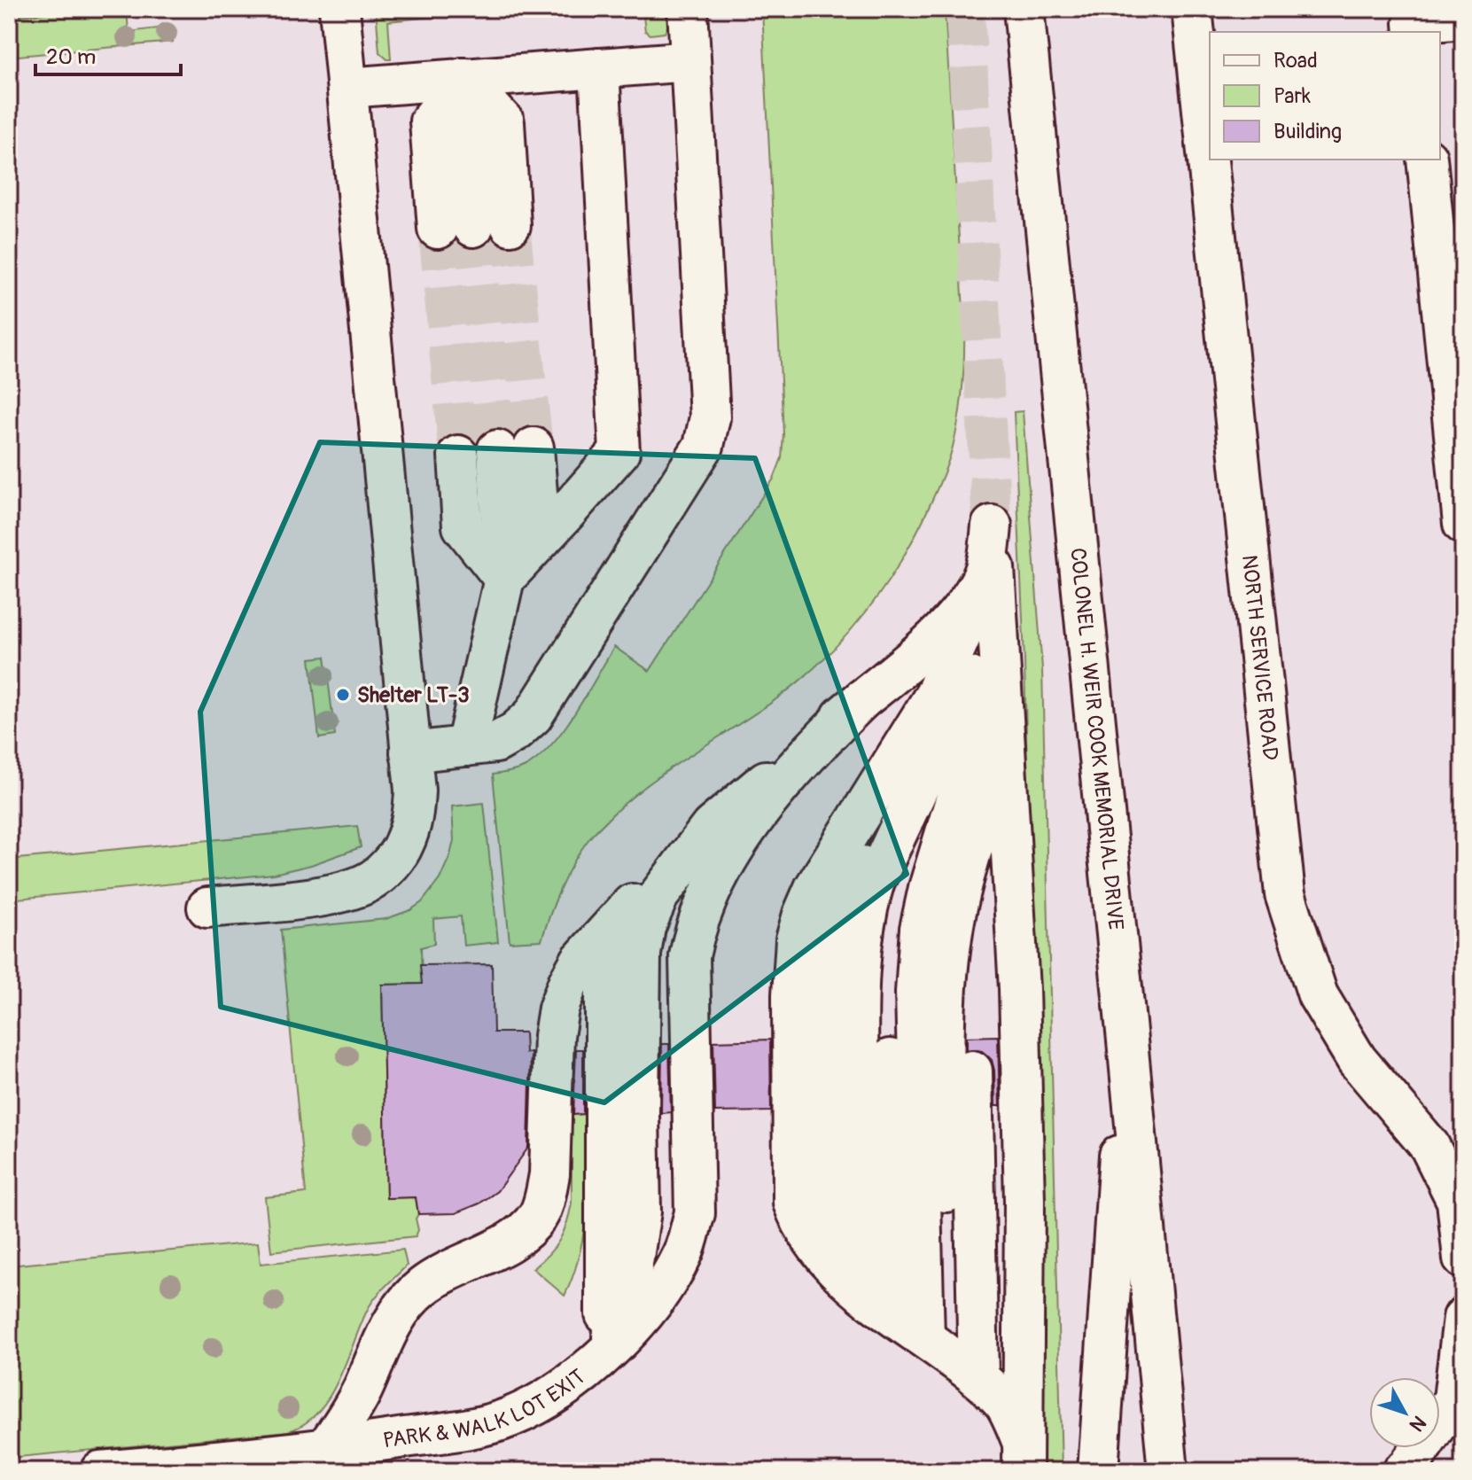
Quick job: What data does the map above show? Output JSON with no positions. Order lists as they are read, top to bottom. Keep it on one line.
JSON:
{"streets":{"street":["NORTH SERVICE ROAD","COLONEL H. WEIR COOK MEMORIAL DRIVE","PARK & WALK LOT EXIT"]},"places":["Shelter LT-3"],"legend":["Road","Park","Building"],"scale_bar":"20 m","north":"bottom right"}
